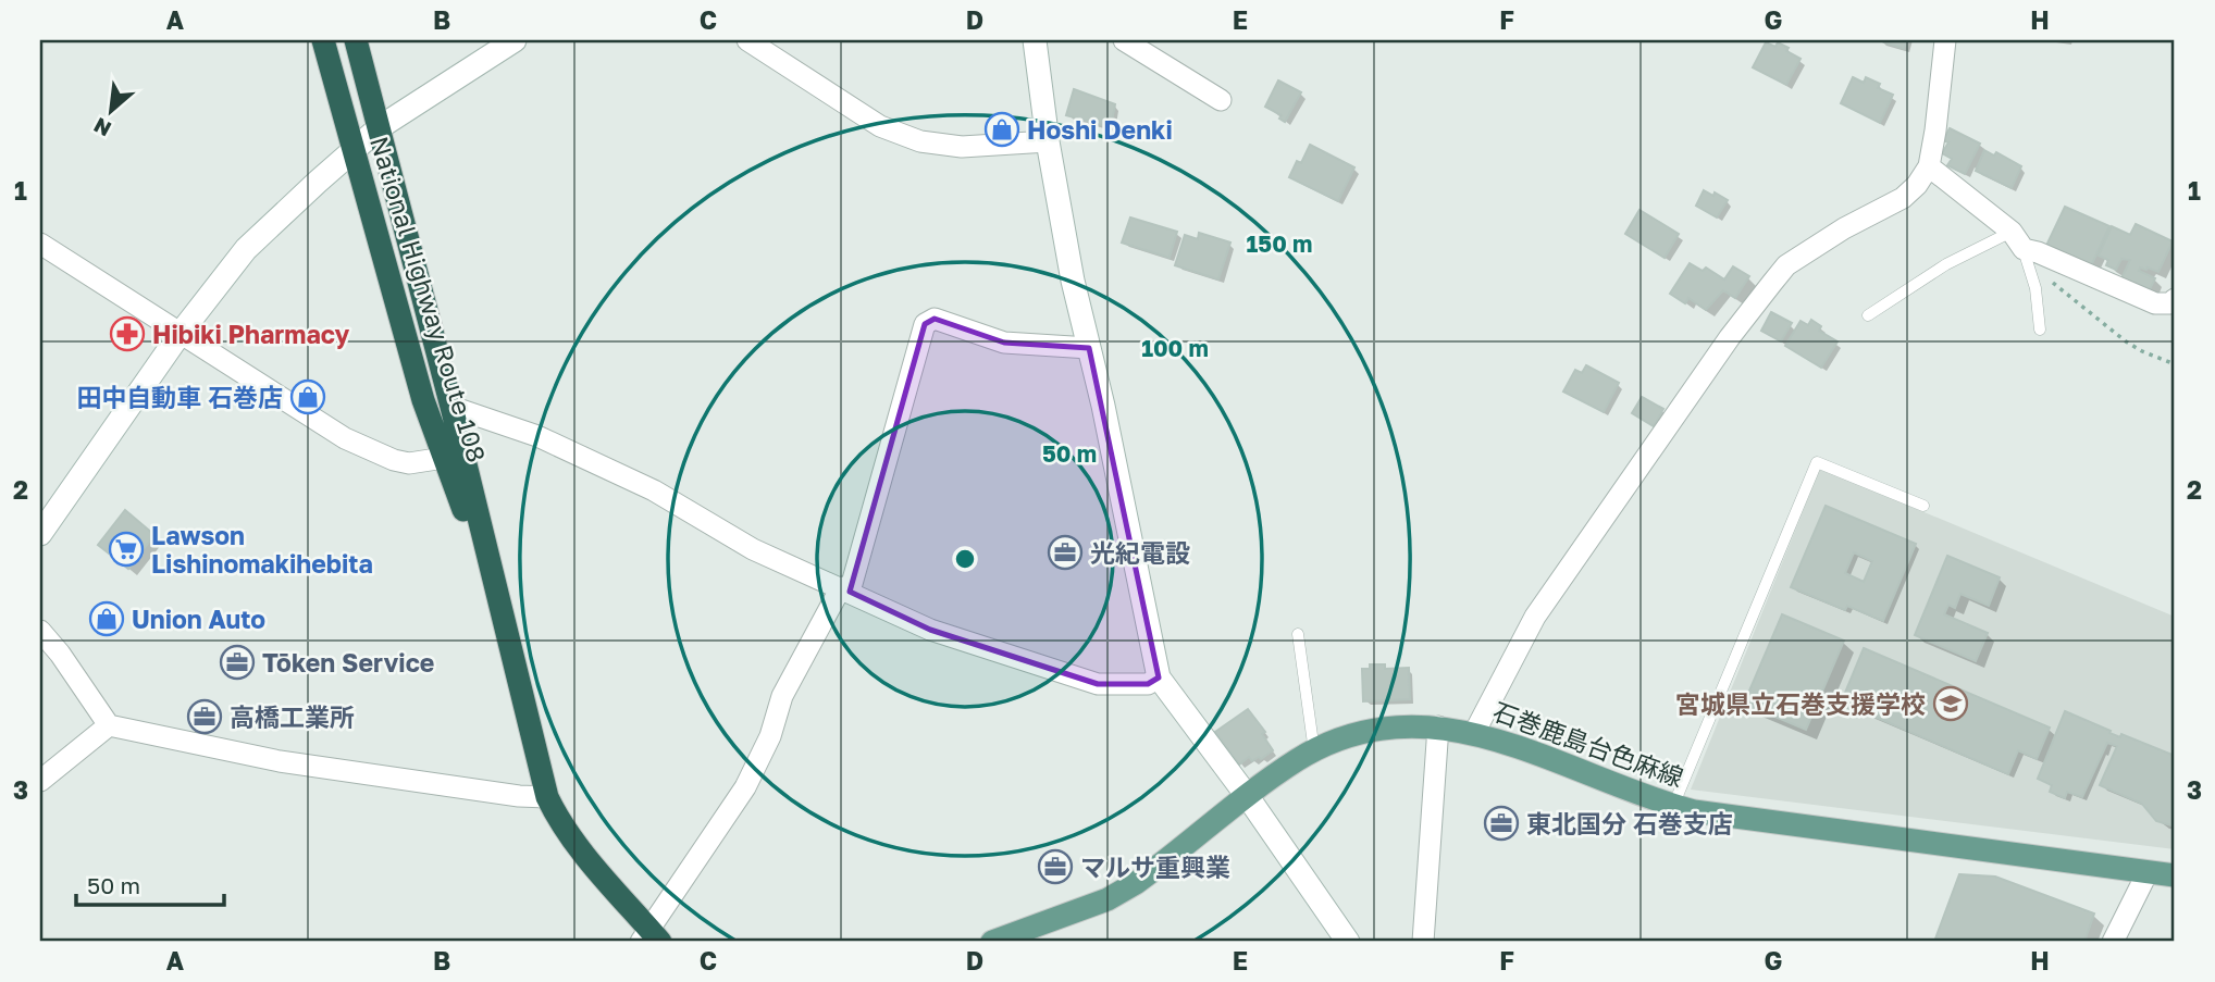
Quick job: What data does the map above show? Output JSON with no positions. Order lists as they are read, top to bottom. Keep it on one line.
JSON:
{"streets":{"highway":["National Highway Route 108"],"main road":["石巻鹿島台色麻線"]},"places":{"shop":["Hoshi Denki","田中自動車 石巻店","Union Auto"],"pharmacy":["Hibiki Pharmacy"],"supermarket":["Lawson Lishinomakihebita"],"office":["光紀電設","Tōken Service","高橋工業所","東北国分 石巻支店","マルサ重興業"],"school or university":["宮城県立石巻支援学校"]},"scale_bar":"50 m","north":"bottom left","grid":{"columns":["A","B","C","D","E","F","G","H"],"rows":["1","2","3"]},"rings":["150 m","100 m","50 m"]}
